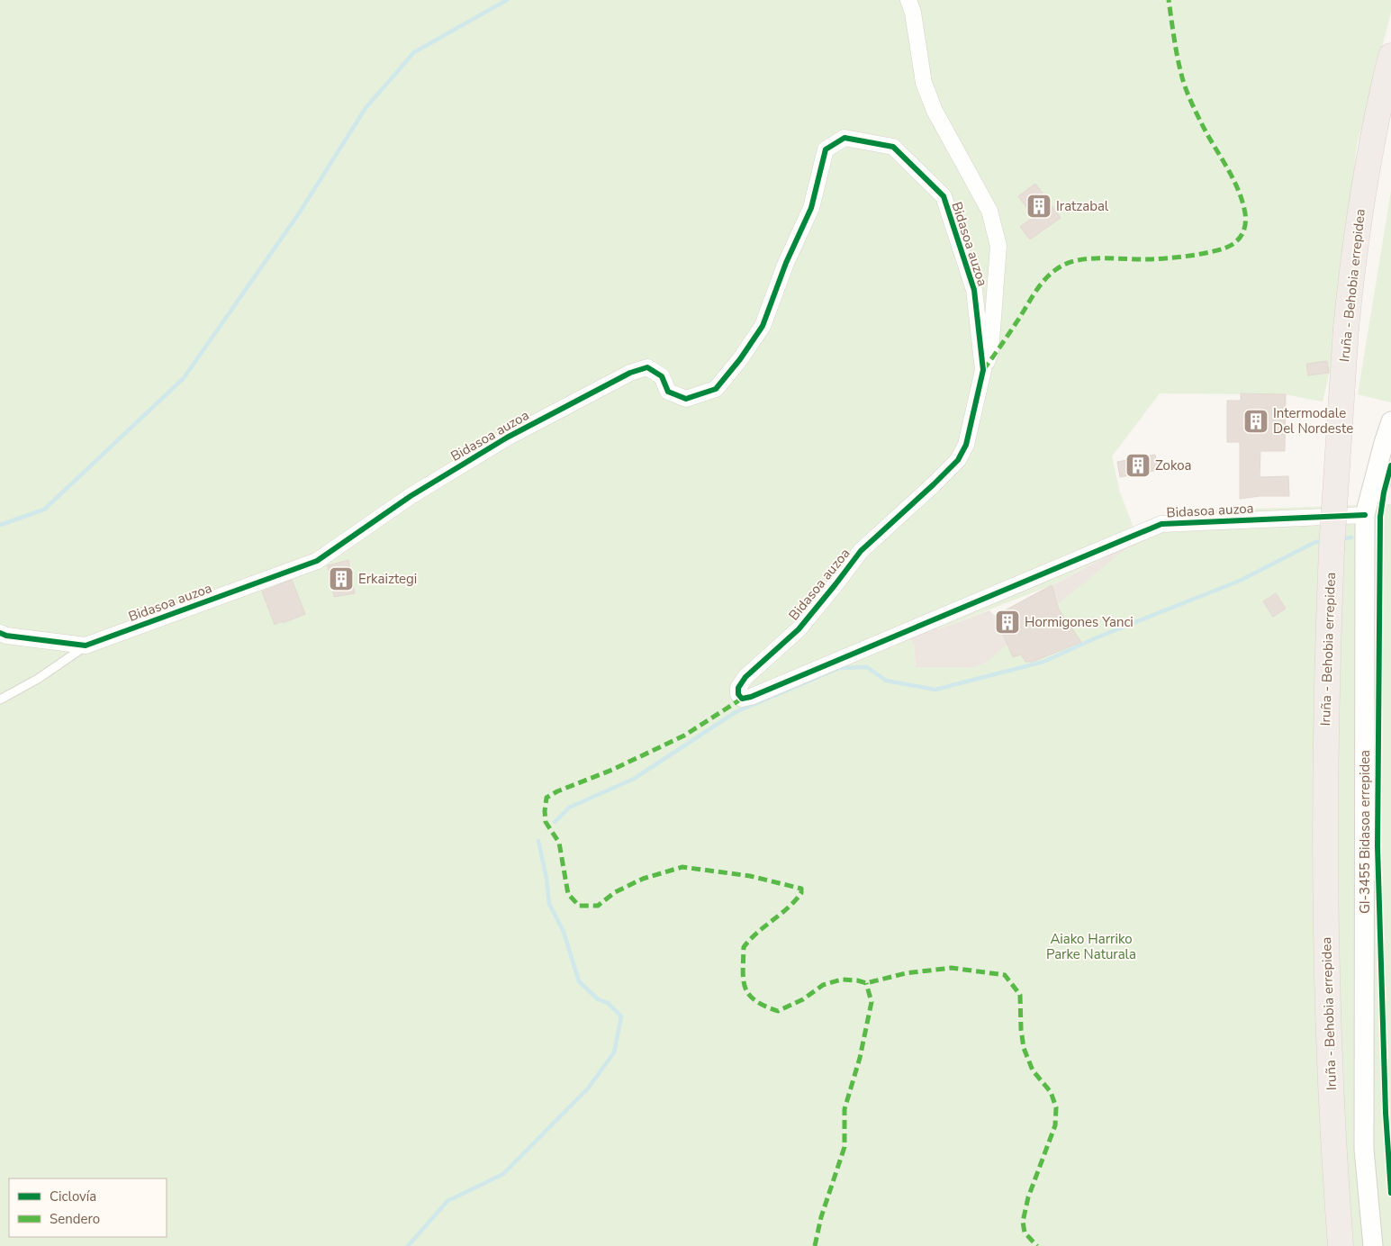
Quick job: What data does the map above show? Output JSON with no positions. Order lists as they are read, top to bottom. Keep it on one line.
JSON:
{"streets":{"highway":["Iruña - Behobia errepidea"],"street":["Bidasoa auzoa","GI-3455 Bidasoa errepidea"]},"crossings":[["Bidasoa auzoa","GI-3455 Bidasoa errepidea"]],"parks":["Aiako Harriko Parke Naturala"],"places":{"building":["Iratzabal","Intermodale Del Nordeste","Zokoa","Erkaiztegi","Hormigones Yanci"]},"legend":["Ciclovía","Sendero"]}
